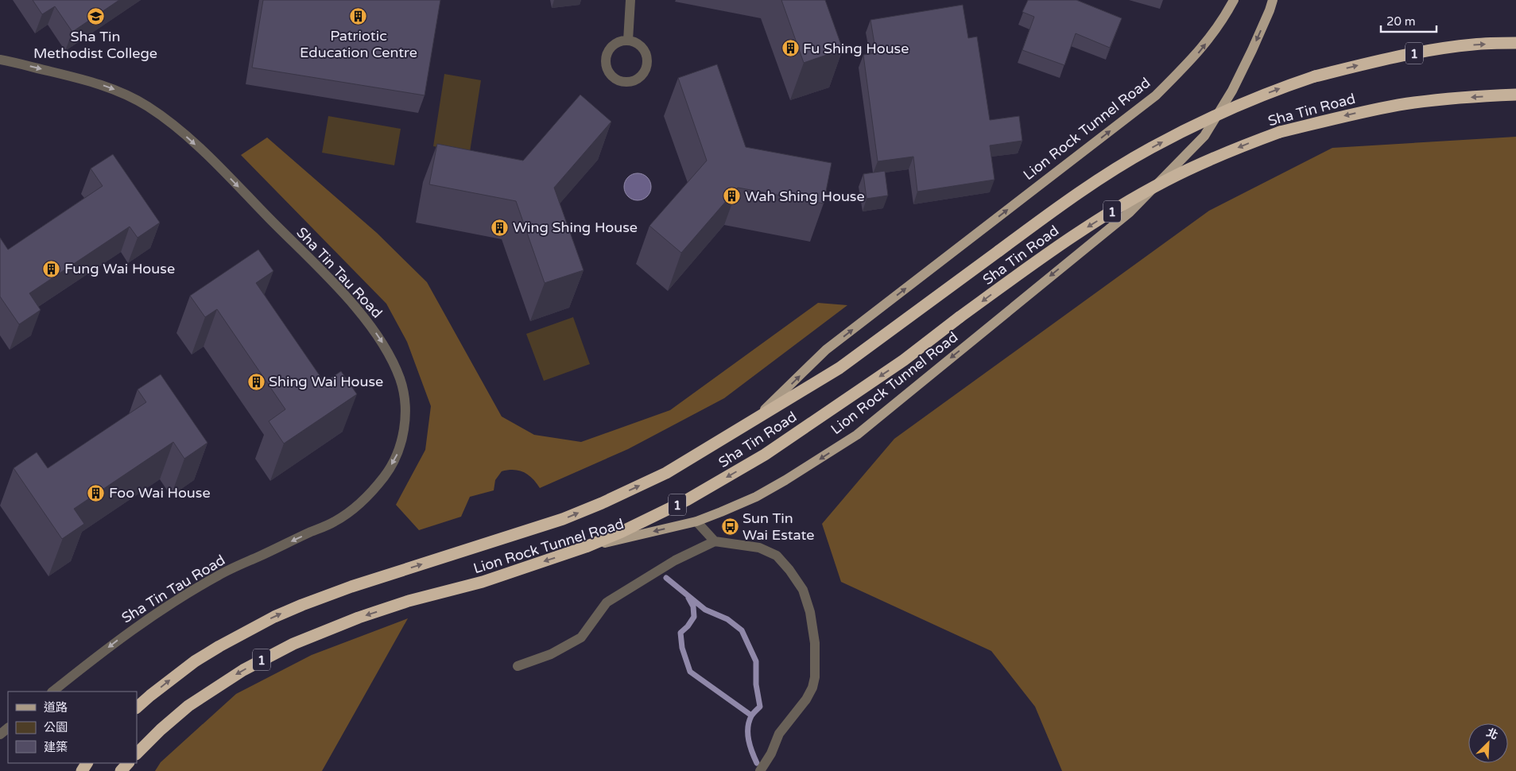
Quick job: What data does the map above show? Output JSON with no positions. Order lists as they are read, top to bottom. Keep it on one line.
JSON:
{"streets":{"highway":["1","Sha Tin Road","Lion Rock Tunnel Road"],"street":["Sha Tin Tau Road"]},"crossings":[["Sha Tin Road","Lion Rock Tunnel Road"]],"places":{"building":["Patriotic Education Centre","Fu Shing House","Wah Shing House","Wing Shing House","Fung Wai House","Shing Wai House","Foo Wai House"],"school or university":["Sha Tin Methodist College"],"bus stop":["Sun Tin Wai Estate"]},"legend":["道路","公園","建築"],"scale_bar":"20 m","north":"top right"}
